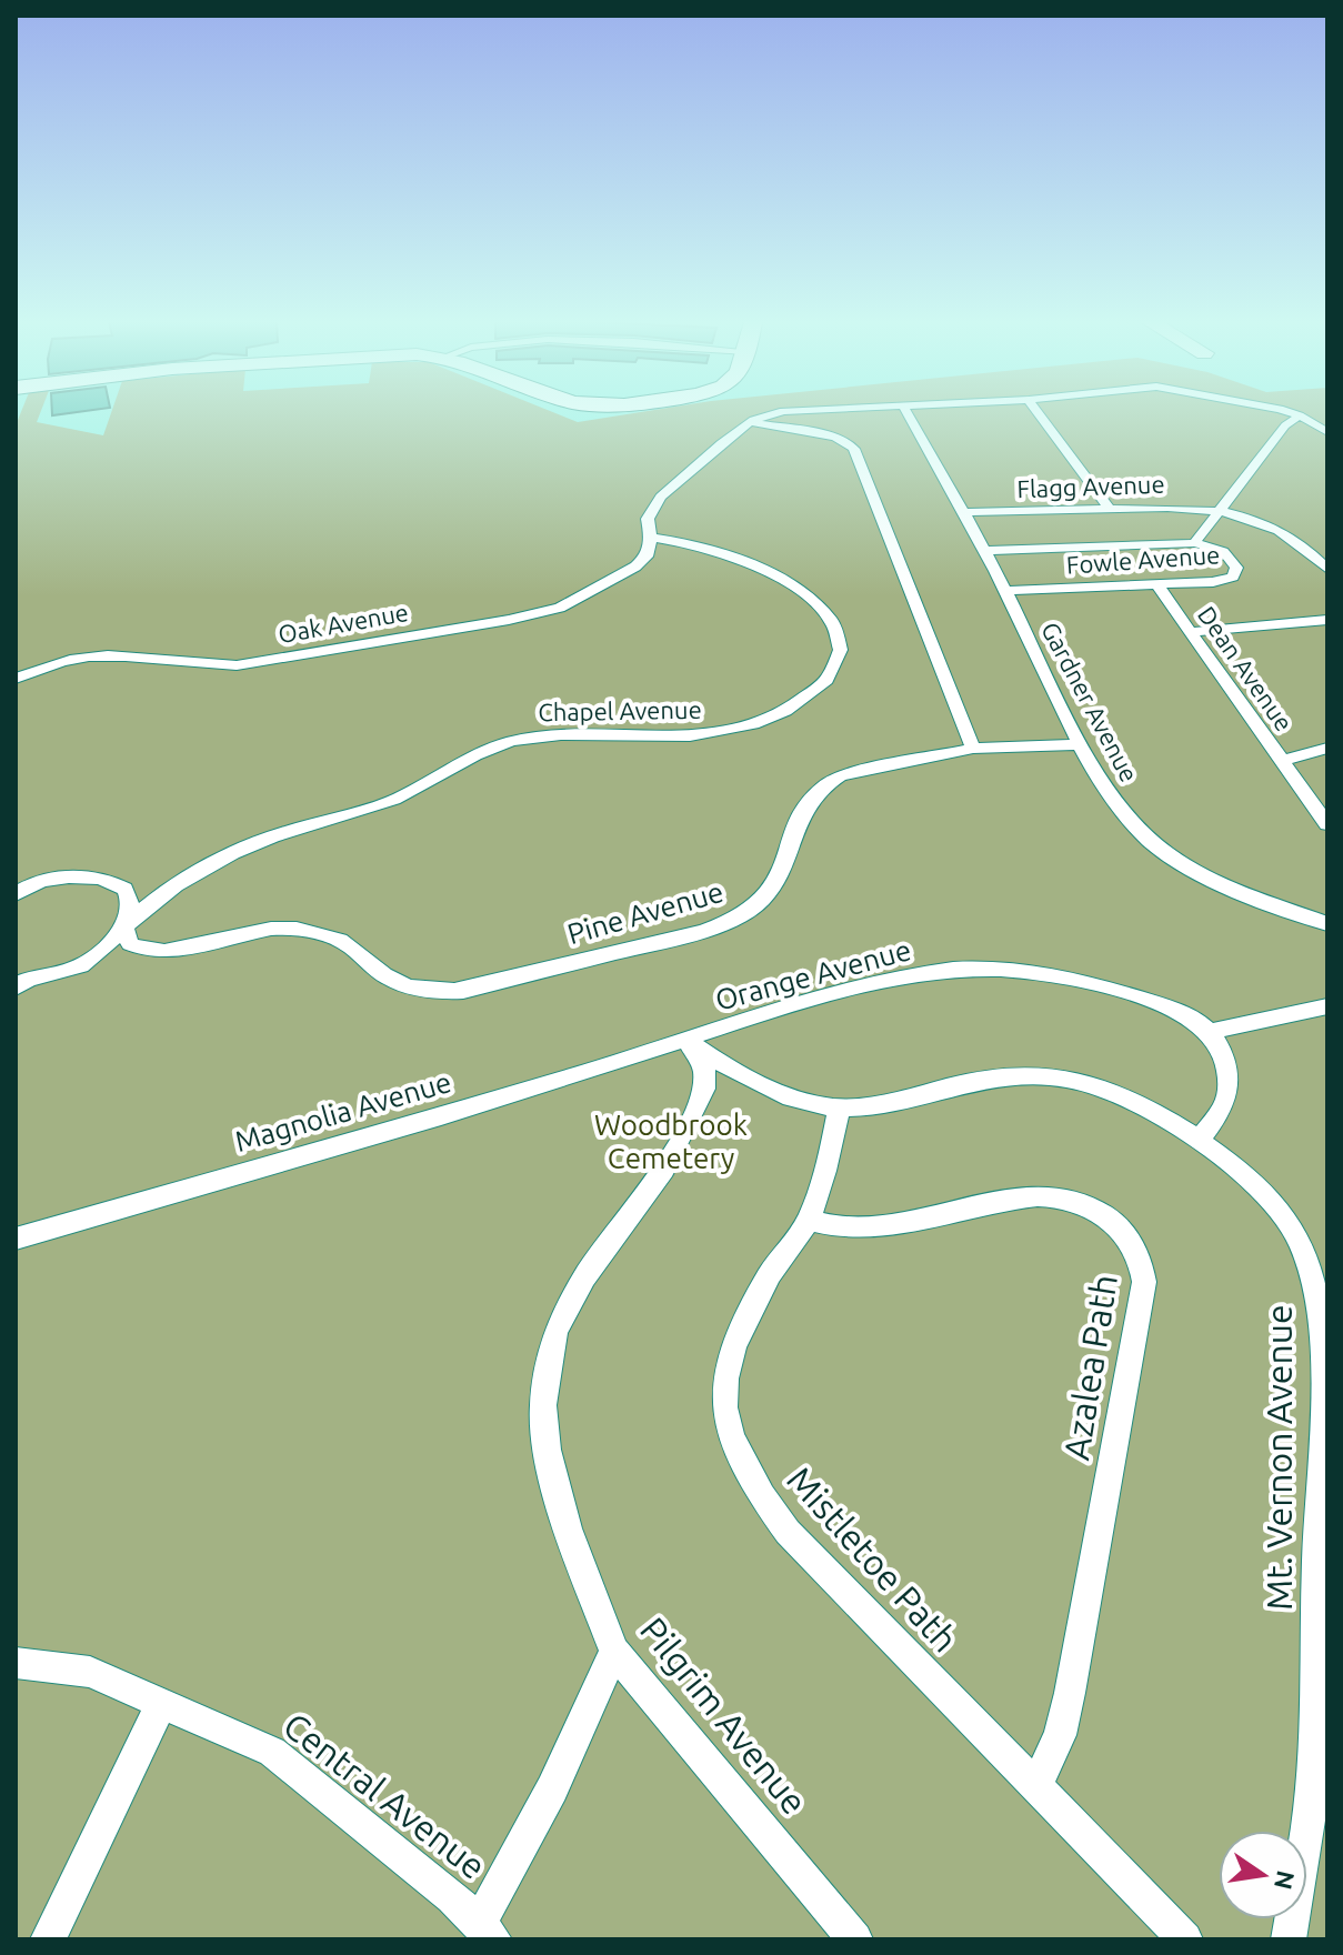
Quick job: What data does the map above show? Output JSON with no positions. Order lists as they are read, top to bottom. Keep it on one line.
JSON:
{"streets":{"lane":["Flagg Avenue","Fowle Avenue","Oak Avenue","Dean Avenue","Gardner Avenue","Chapel Avenue","Pine Avenue","Orange Avenue","Magnolia Avenue","Azalea Path","Mt. Vernon Avenue","Mistletoe Path","Pilgrim Avenue","Central Avenue"]},"crossings":[["Flagg Avenue","Gardner Avenue"],["Fowle Avenue","Dean Avenue"],["Fowle Avenue","Gardner Avenue"],["Oak Avenue","Chapel Avenue"],["Gardner Avenue","Pine Avenue"],["Chapel Avenue","Pine Avenue"],["Orange Avenue","Magnolia Avenue"],["Orange Avenue","Mt. Vernon Avenue"],["Orange Avenue","Pilgrim Avenue"],["Magnolia Avenue","Mt. Vernon Avenue"],["Magnolia Avenue","Pilgrim Avenue"],["Azalea Path","Mistletoe Path"],["Mt. Vernon Avenue","Mistletoe Path"],["Mt. Vernon Avenue","Pilgrim Avenue"]],"parks":["Woodbrook Cemetery"],"north":"right"}
